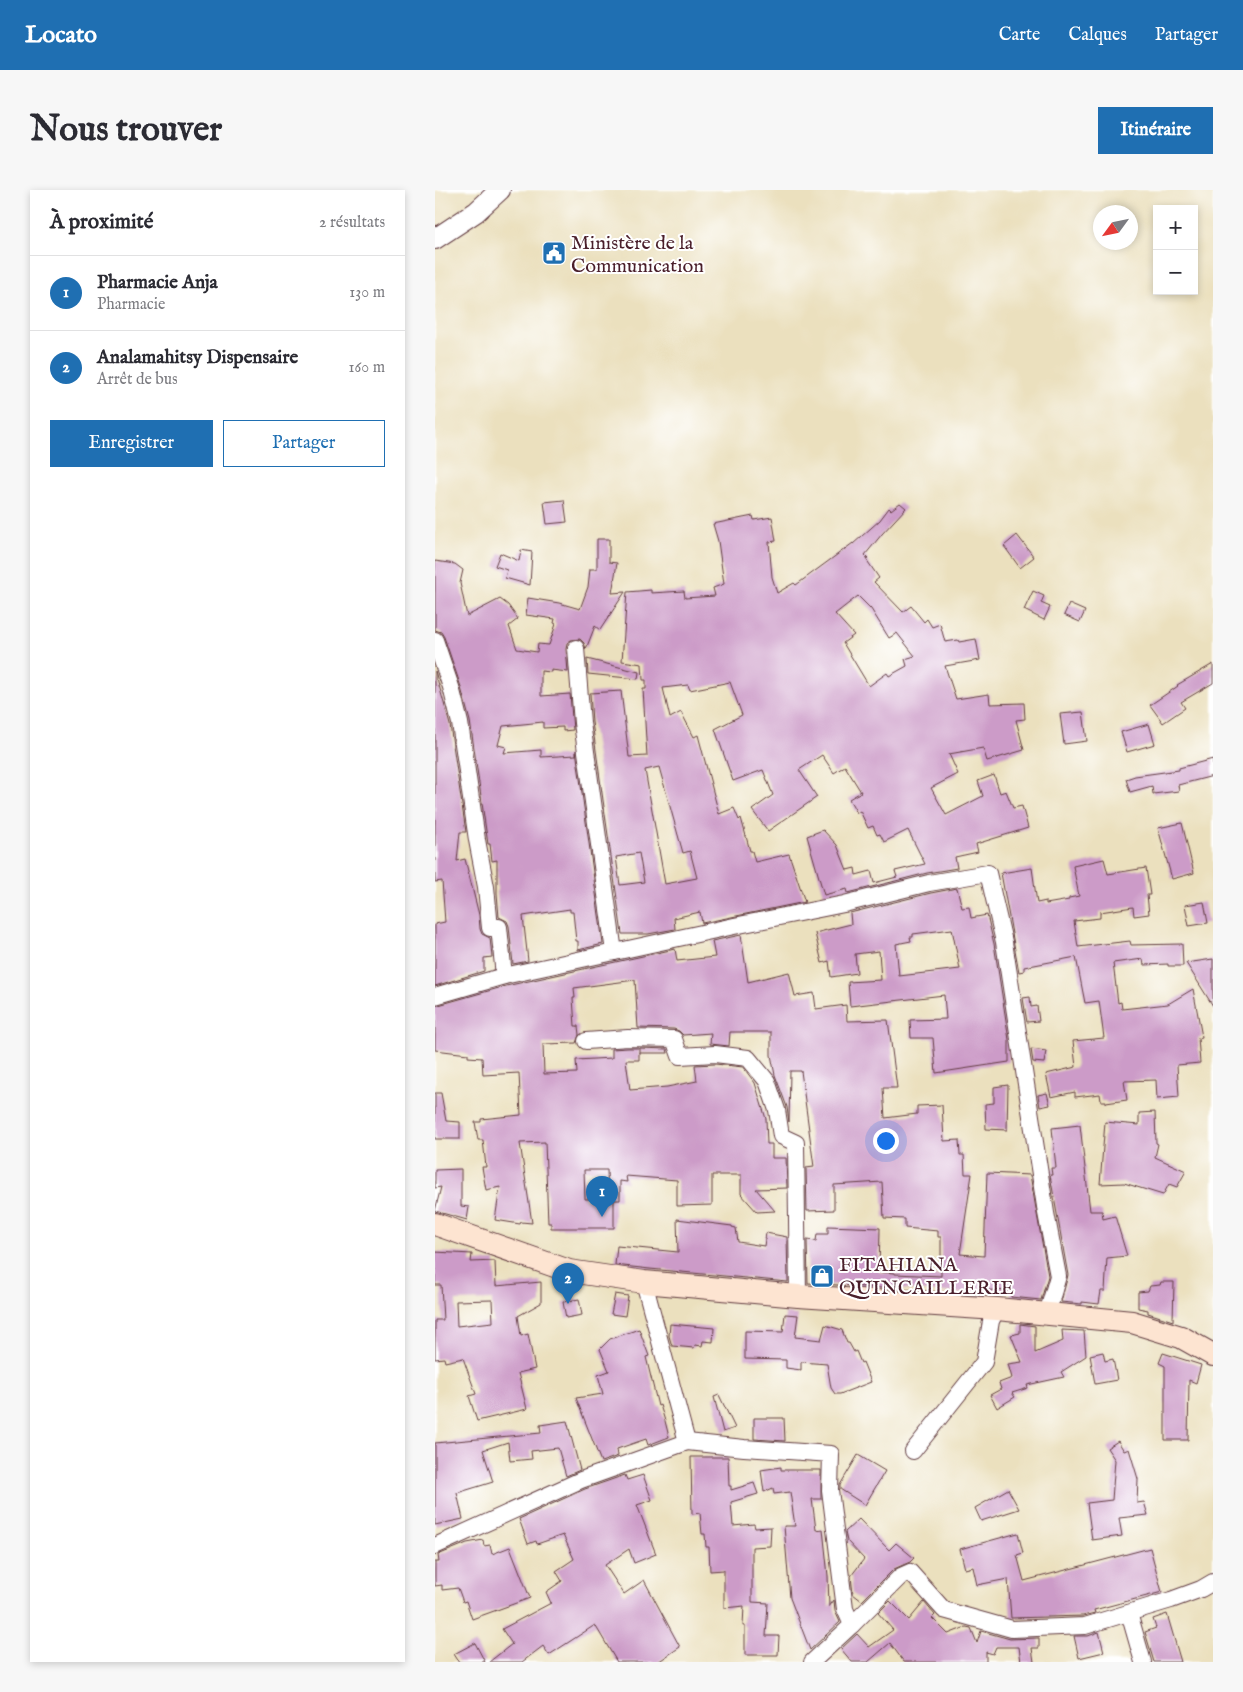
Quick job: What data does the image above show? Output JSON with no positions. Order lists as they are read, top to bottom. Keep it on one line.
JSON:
{"places":{"public building":["Ministère de la Communication"],"shop":["FITAHIANA QUINCAILLERIE"]},"north":"bottom left","page":{"header":"Locato","nav":["Carte","Calques","Partager"],"buttons":["Itinéraire",["Enregistrer","Partager"]],"title":"Nous trouver","heading":["À proximité","2 résultats"],"map_buttons":["+","−"],"list":[{"mark":"1","name":"Pharmacie Anja","note":"Pharmacie","value":"130 m"},{"mark":"2","name":"Analamahitsy Dispensaire","note":"Arrêt de bus","value":"160 m"}],"pins":["1","2"]}}
